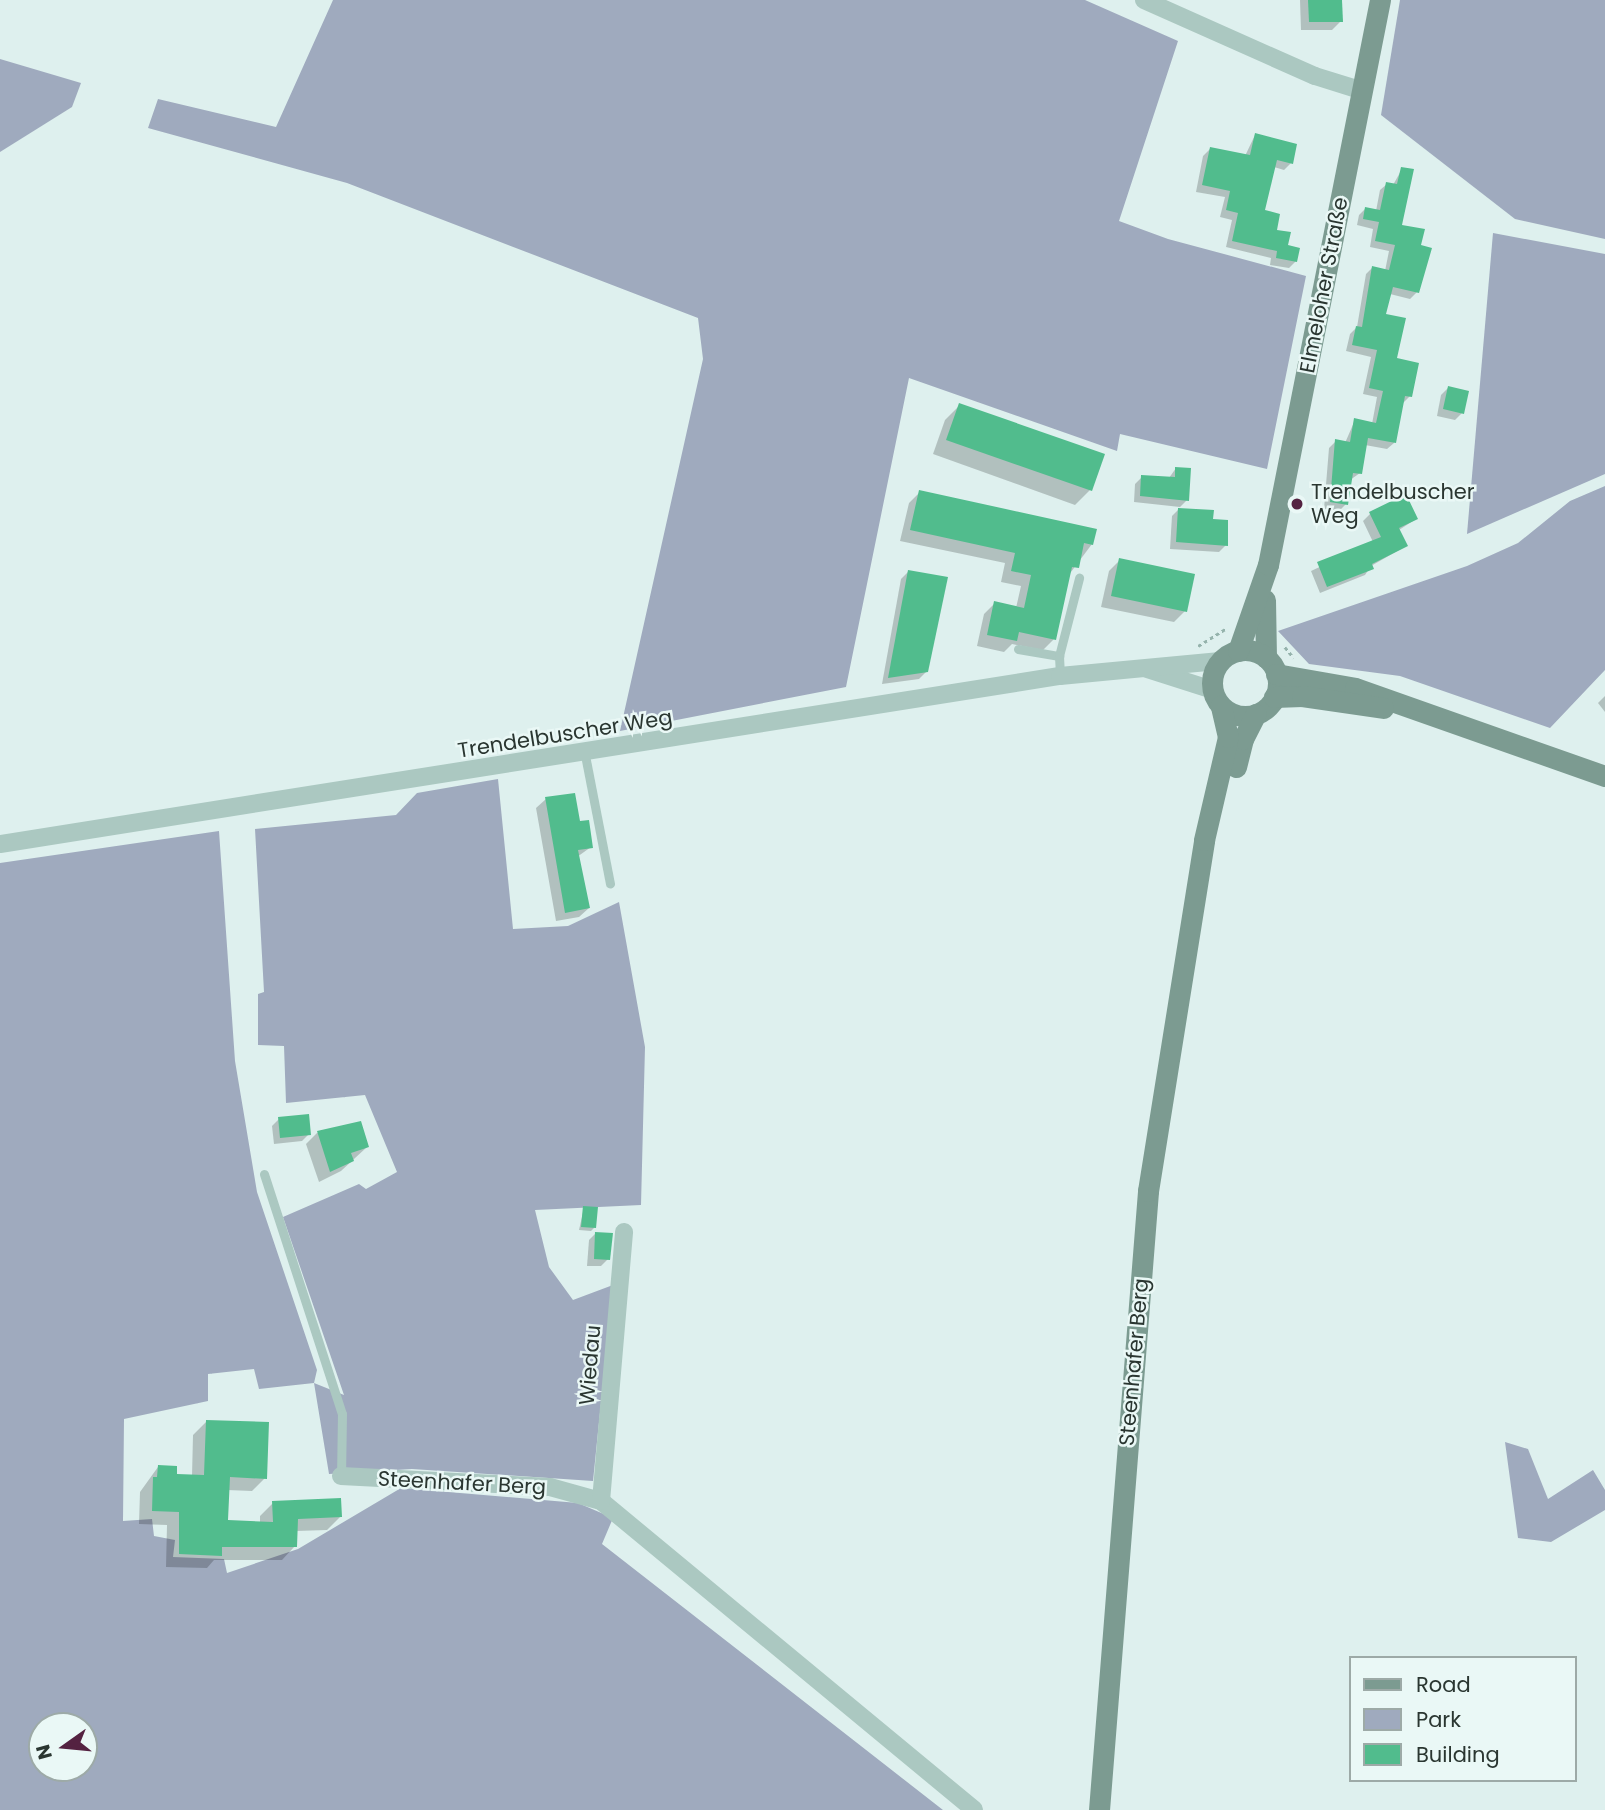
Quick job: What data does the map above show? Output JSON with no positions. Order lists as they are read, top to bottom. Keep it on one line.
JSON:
{"streets":{"street":["Elmeloher Straße","Trendelbuscher Weg","Steenhafer Berg","Wiedau"]},"crossings":[["Elmeloher Straße","Trendelbuscher Weg"],["Elmeloher Straße","Steenhafer Berg"],["Trendelbuscher Weg","Steenhafer Berg"],["Steenhafer Berg","Wiedau"]],"places":["Trendelbuscher Weg"],"legend":["Road","Park","Building"],"north":"left"}
